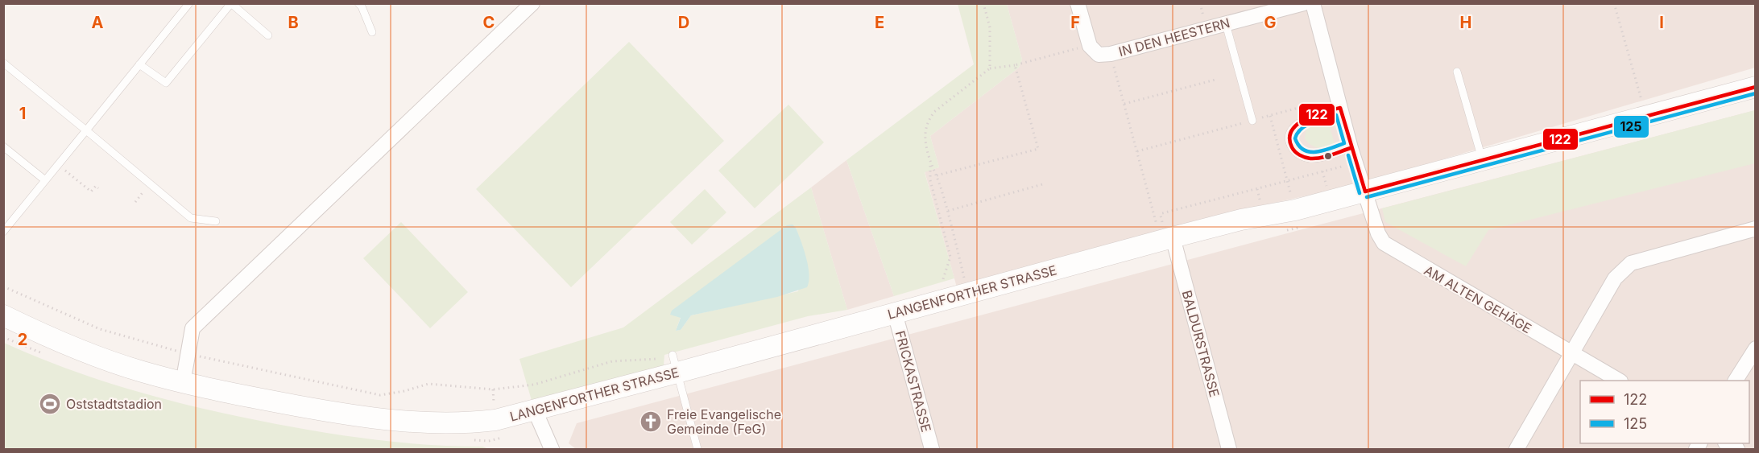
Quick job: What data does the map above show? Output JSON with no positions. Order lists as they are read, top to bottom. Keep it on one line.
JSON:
{"streets":{"main road":["LANGENFORTHER STRASSE"],"street":["IN DEN HEESTERN","AM ALTEN GEHÄGE","BALDURSTRASSE","FRICKASTRASSE"]},"crossings":[["LANGENFORTHER STRASSE","AM ALTEN GEHÄGE"],["LANGENFORTHER STRASSE","BALDURSTRASSE"],["LANGENFORTHER STRASSE","FRICKASTRASSE"]],"places":{"sports":["Oststadtstadion"],"church":["Freie Evangelische Gemeinde (FeG)"]},"lines":["transit line 122","transit line 125"],"legend":["122","125"],"grid":{"columns":["A","B","C","D","E","F","G","H","I"],"rows":["1","2"]}}
